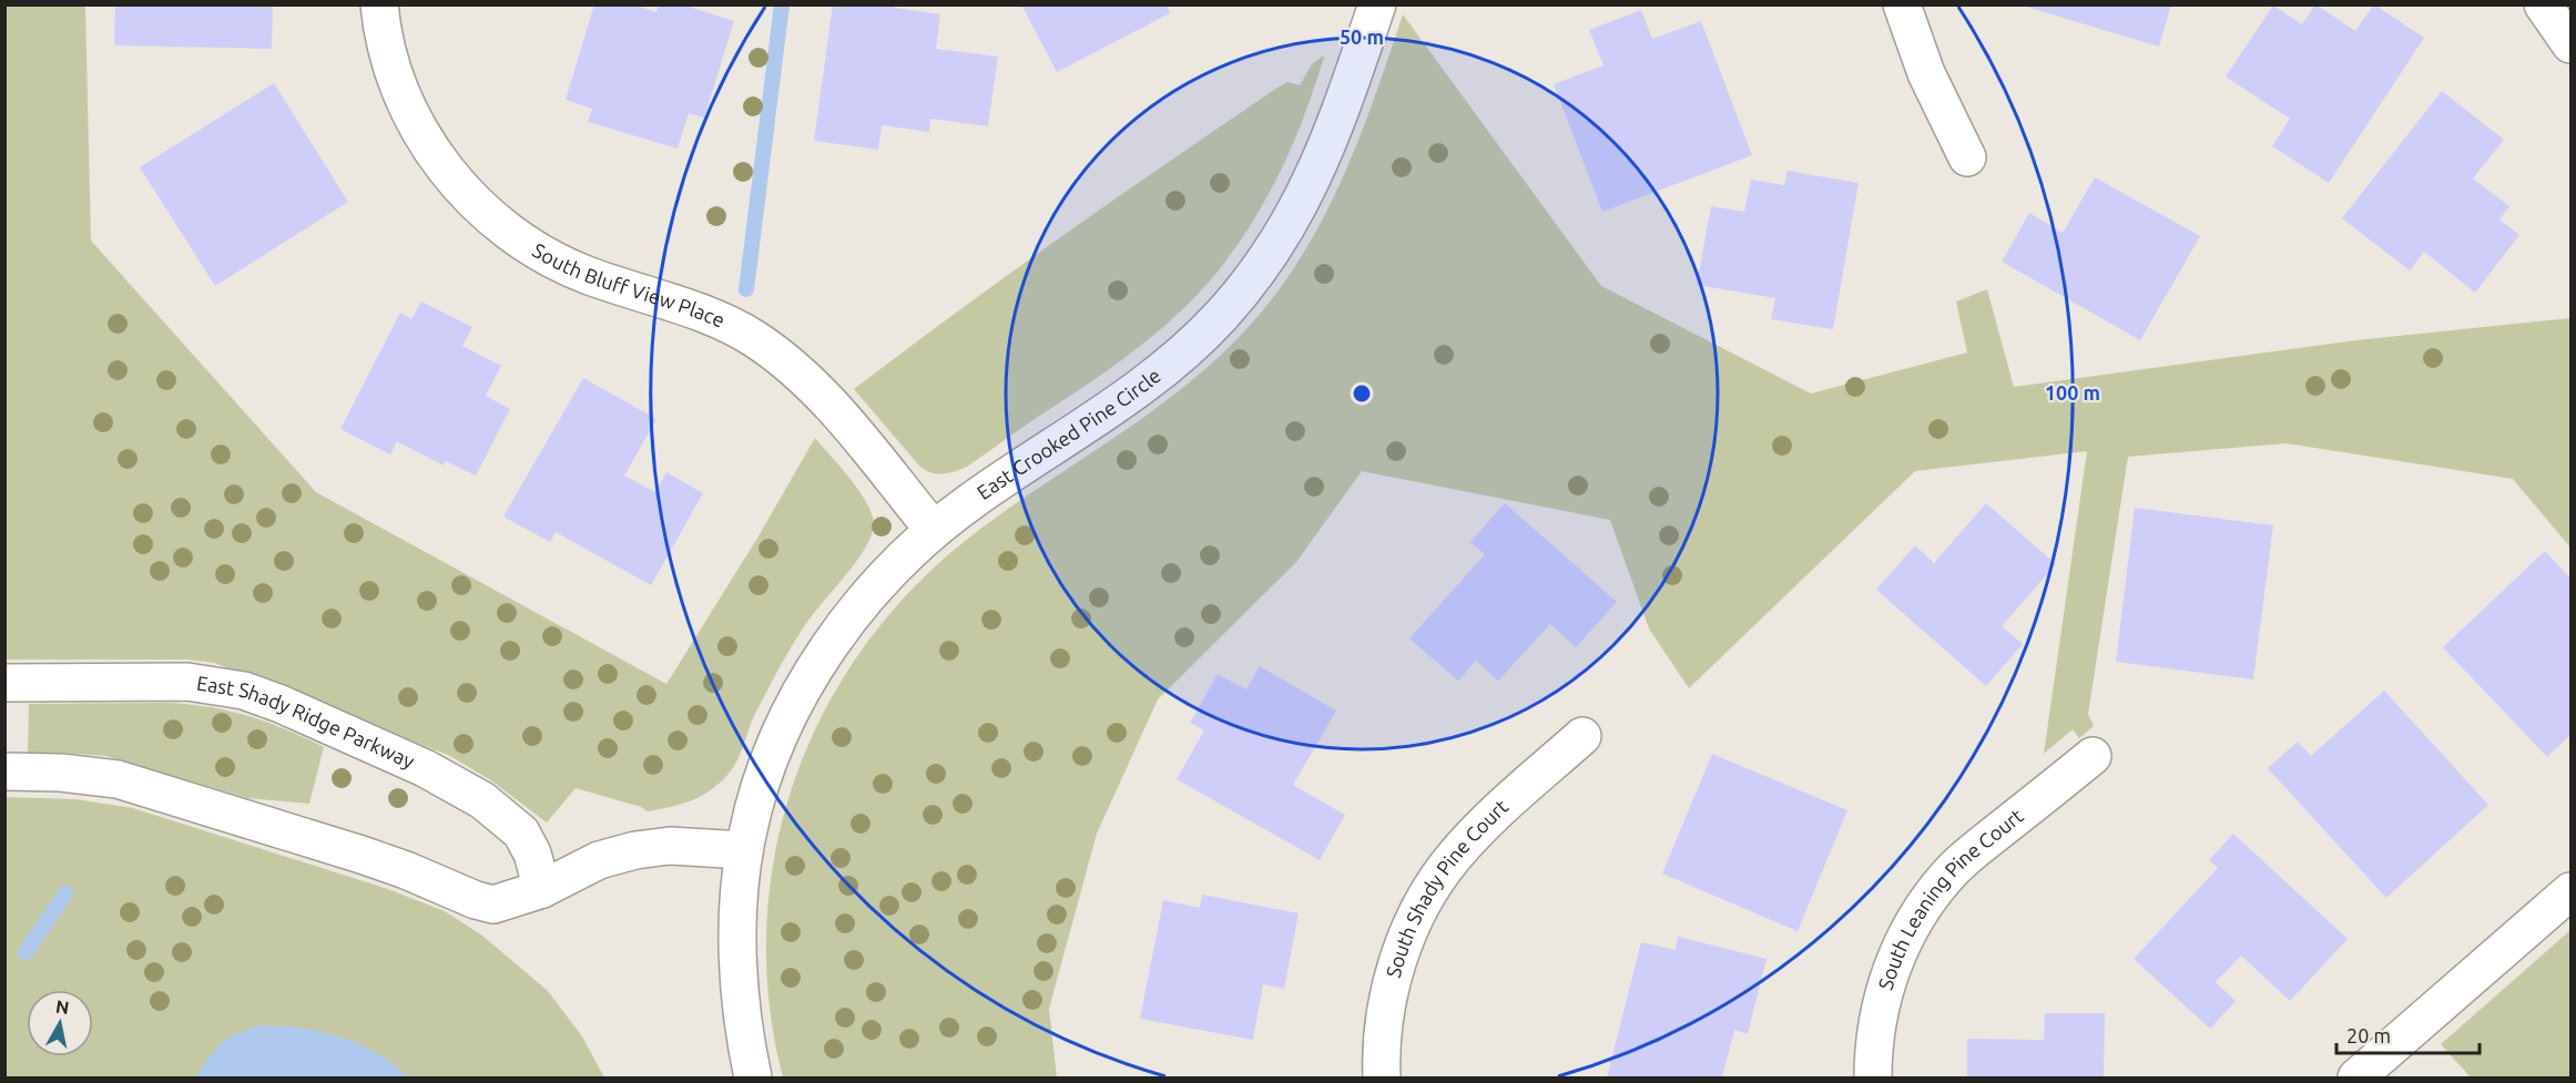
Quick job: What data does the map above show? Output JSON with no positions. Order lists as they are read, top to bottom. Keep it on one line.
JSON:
{"streets":{"street":["South Bluff View Place","East Crooked Pine Circle","East Shady Ridge Parkway","South Shady Pine Court","South Leaning Pine Court"]},"crossings":[["South Bluff View Place","East Crooked Pine Circle"]],"scale_bar":"20 m","north":"top","rings":["50 m","100 m"]}
